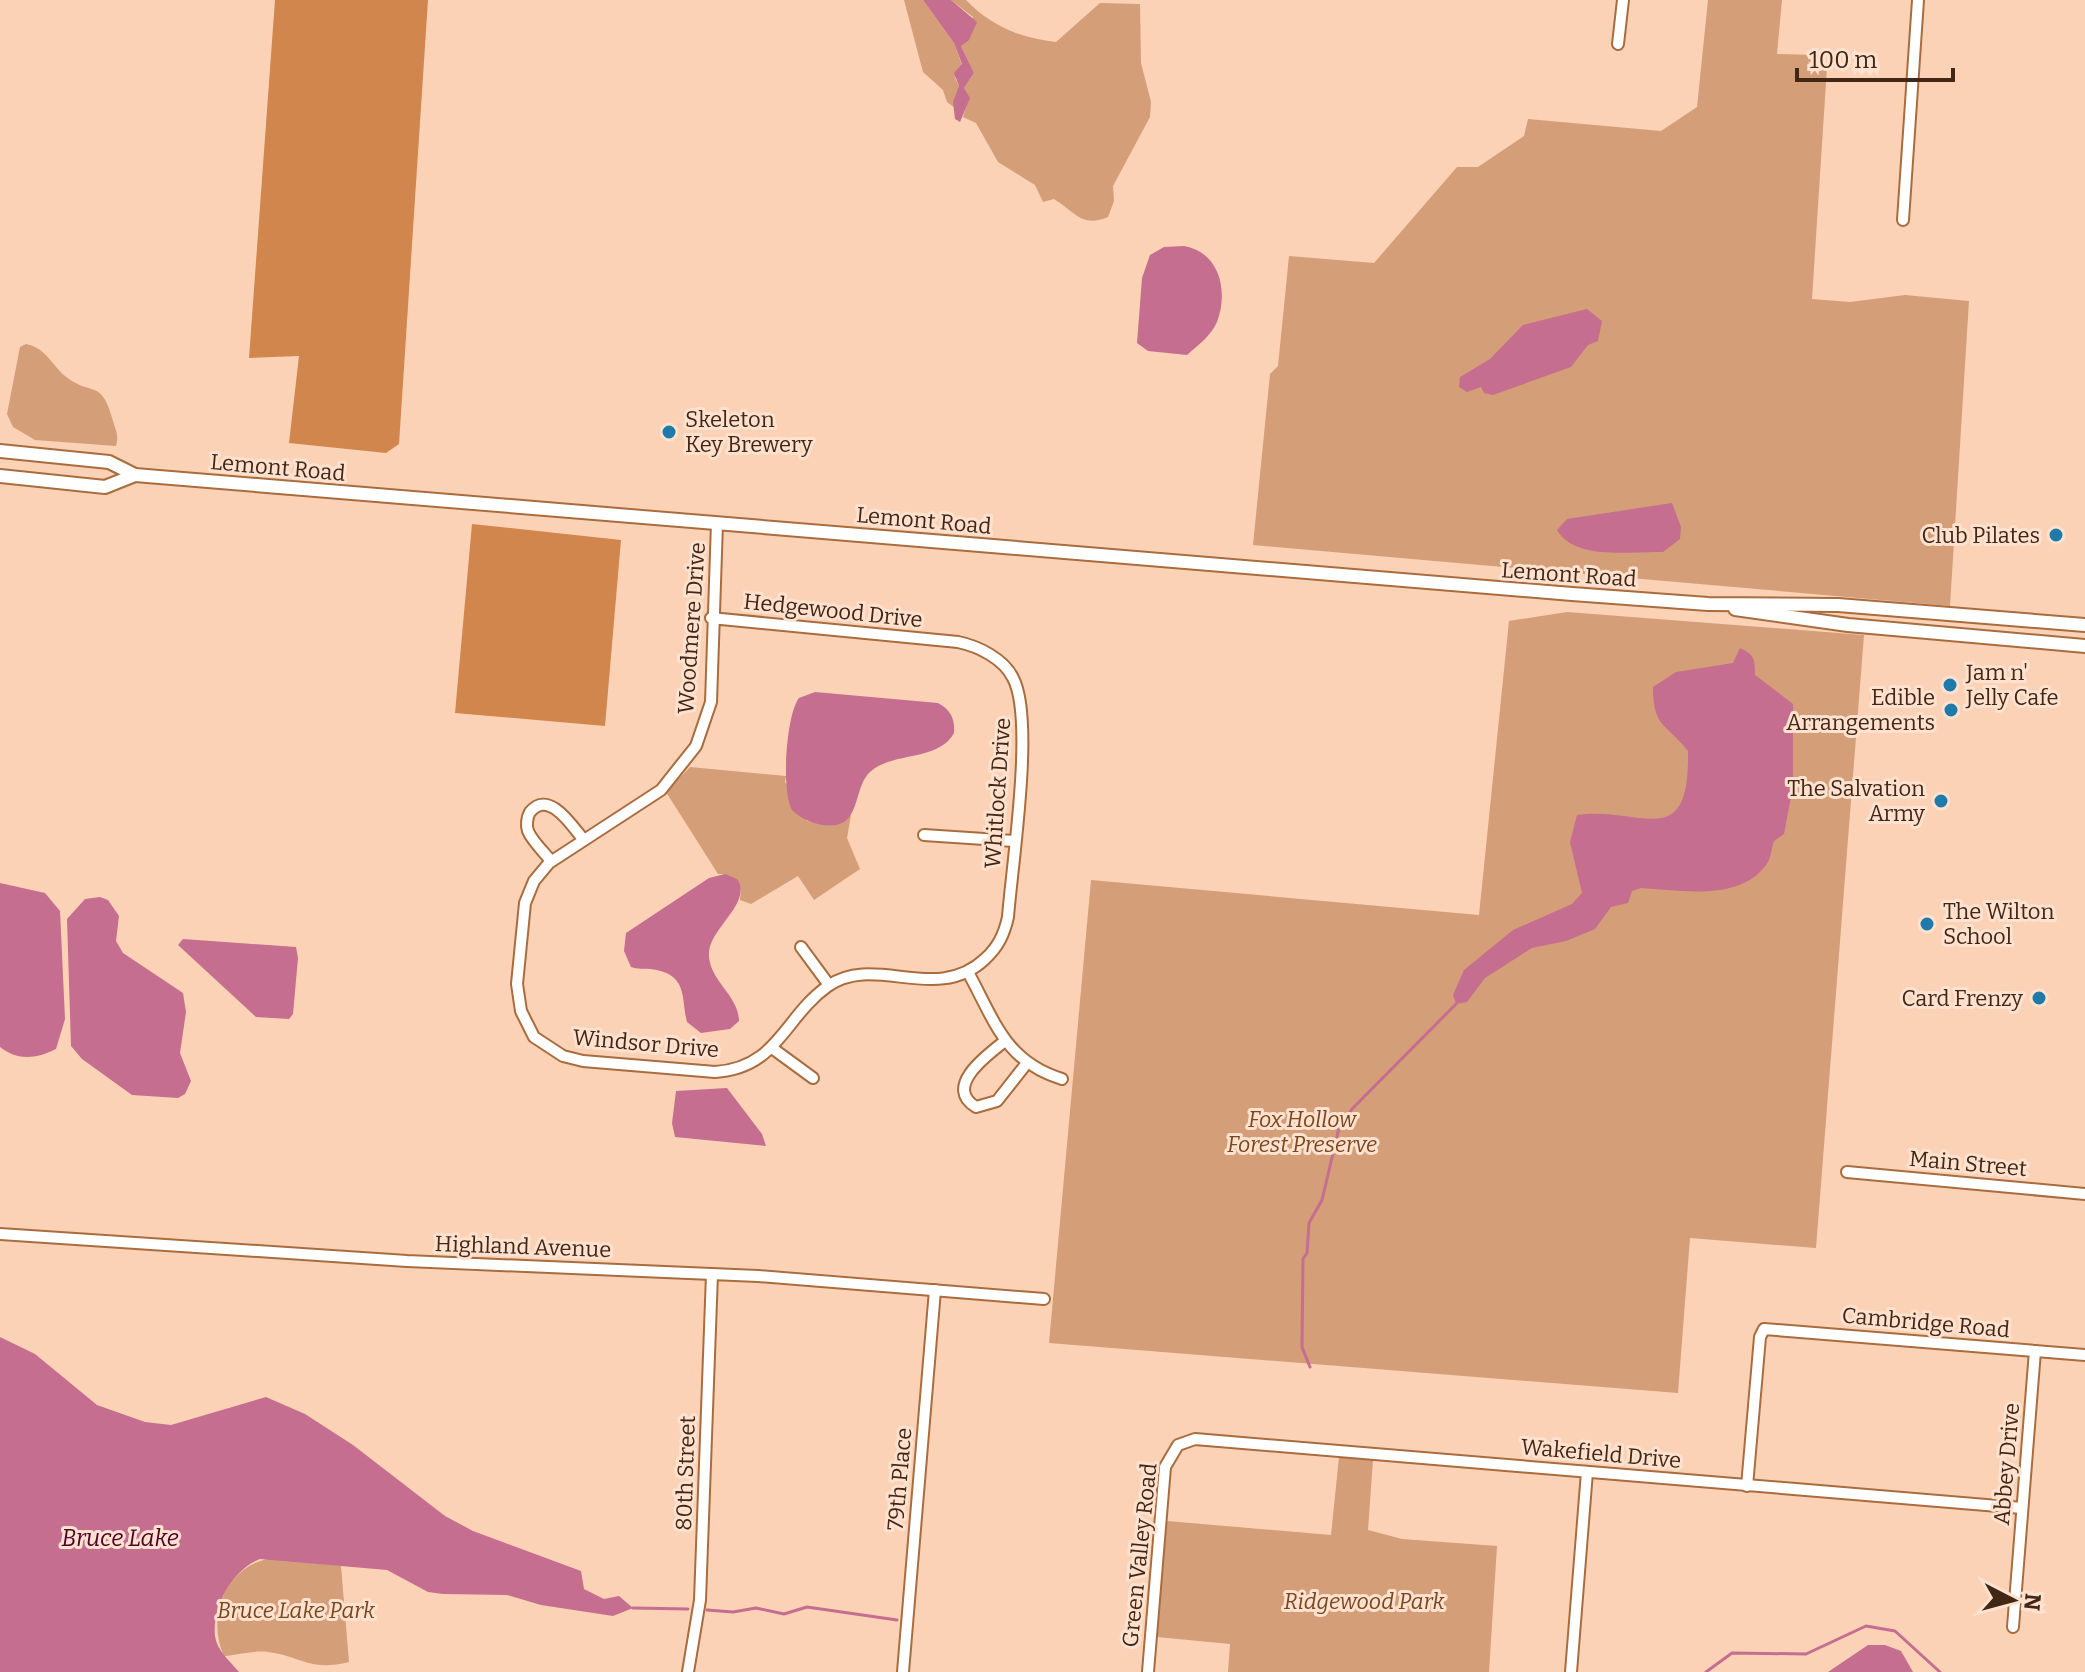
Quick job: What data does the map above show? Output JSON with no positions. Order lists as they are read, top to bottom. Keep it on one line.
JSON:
{"streets":{"main road":["Lemont Road"],"street":["Hedgewood Drive","Woodmere Drive","Whitlock Drive","Windsor Drive","Main Street","Highland Avenue","Cambridge Road","Wakefield Drive","Abbey Drive","80th Street","79th Place","Green Valley Road"]},"crossings":[["Lemont Road","Woodmere Drive"],["Hedgewood Drive","Woodmere Drive"],["Hedgewood Drive","Whitlock Drive"],["Woodmere Drive","Windsor Drive"],["Highland Avenue","80th Street"],["Highland Avenue","79th Place"],["Cambridge Road","Wakefield Drive"],["Cambridge Road","Abbey Drive"],["Wakefield Drive","Abbey Drive"],["Wakefield Drive","Green Valley Road"]],"water":["Bruce Lake"],"parks":["Fox Hollow Forest Preserve","Ridgewood Park","Bruce Lake Park"],"places":["Skeleton Key Brewery","Club Pilates","Jam n' Jelly Cafe","Edible Arrangements","The Salvation Army","The Wilton School","Card Frenzy"],"scale_bar":"100 m","north":"right"}
